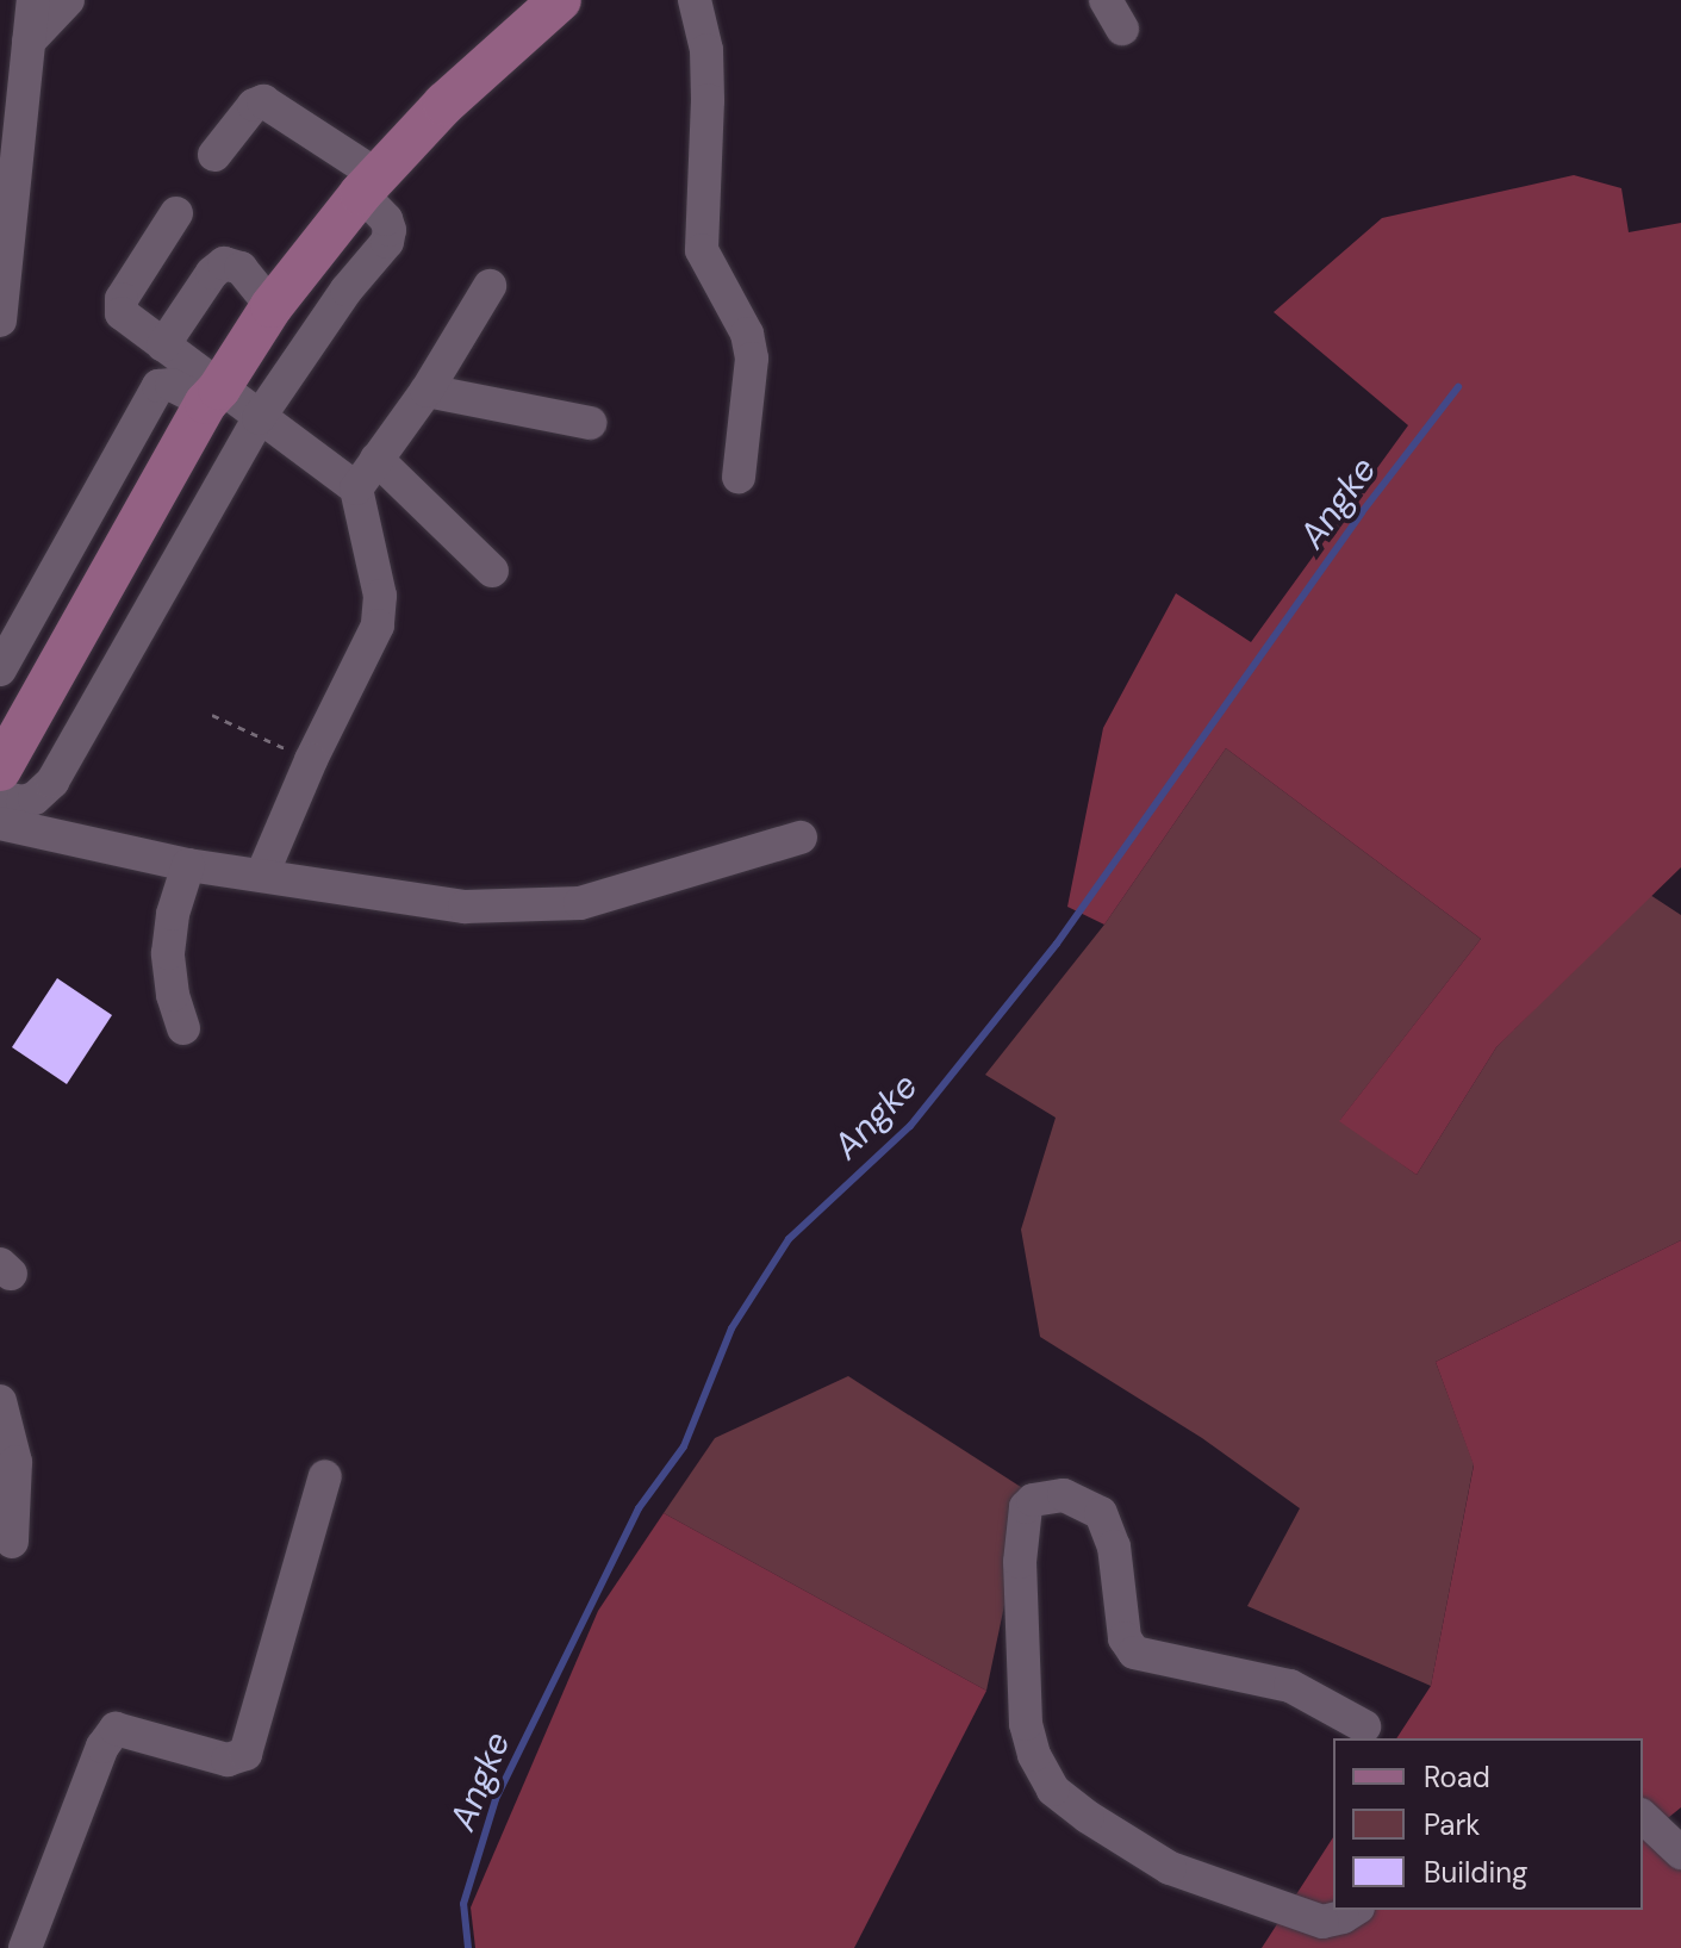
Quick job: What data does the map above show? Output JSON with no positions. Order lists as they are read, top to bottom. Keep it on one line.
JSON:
{"water":["Angke"],"legend":["Road","Park","Building"]}
